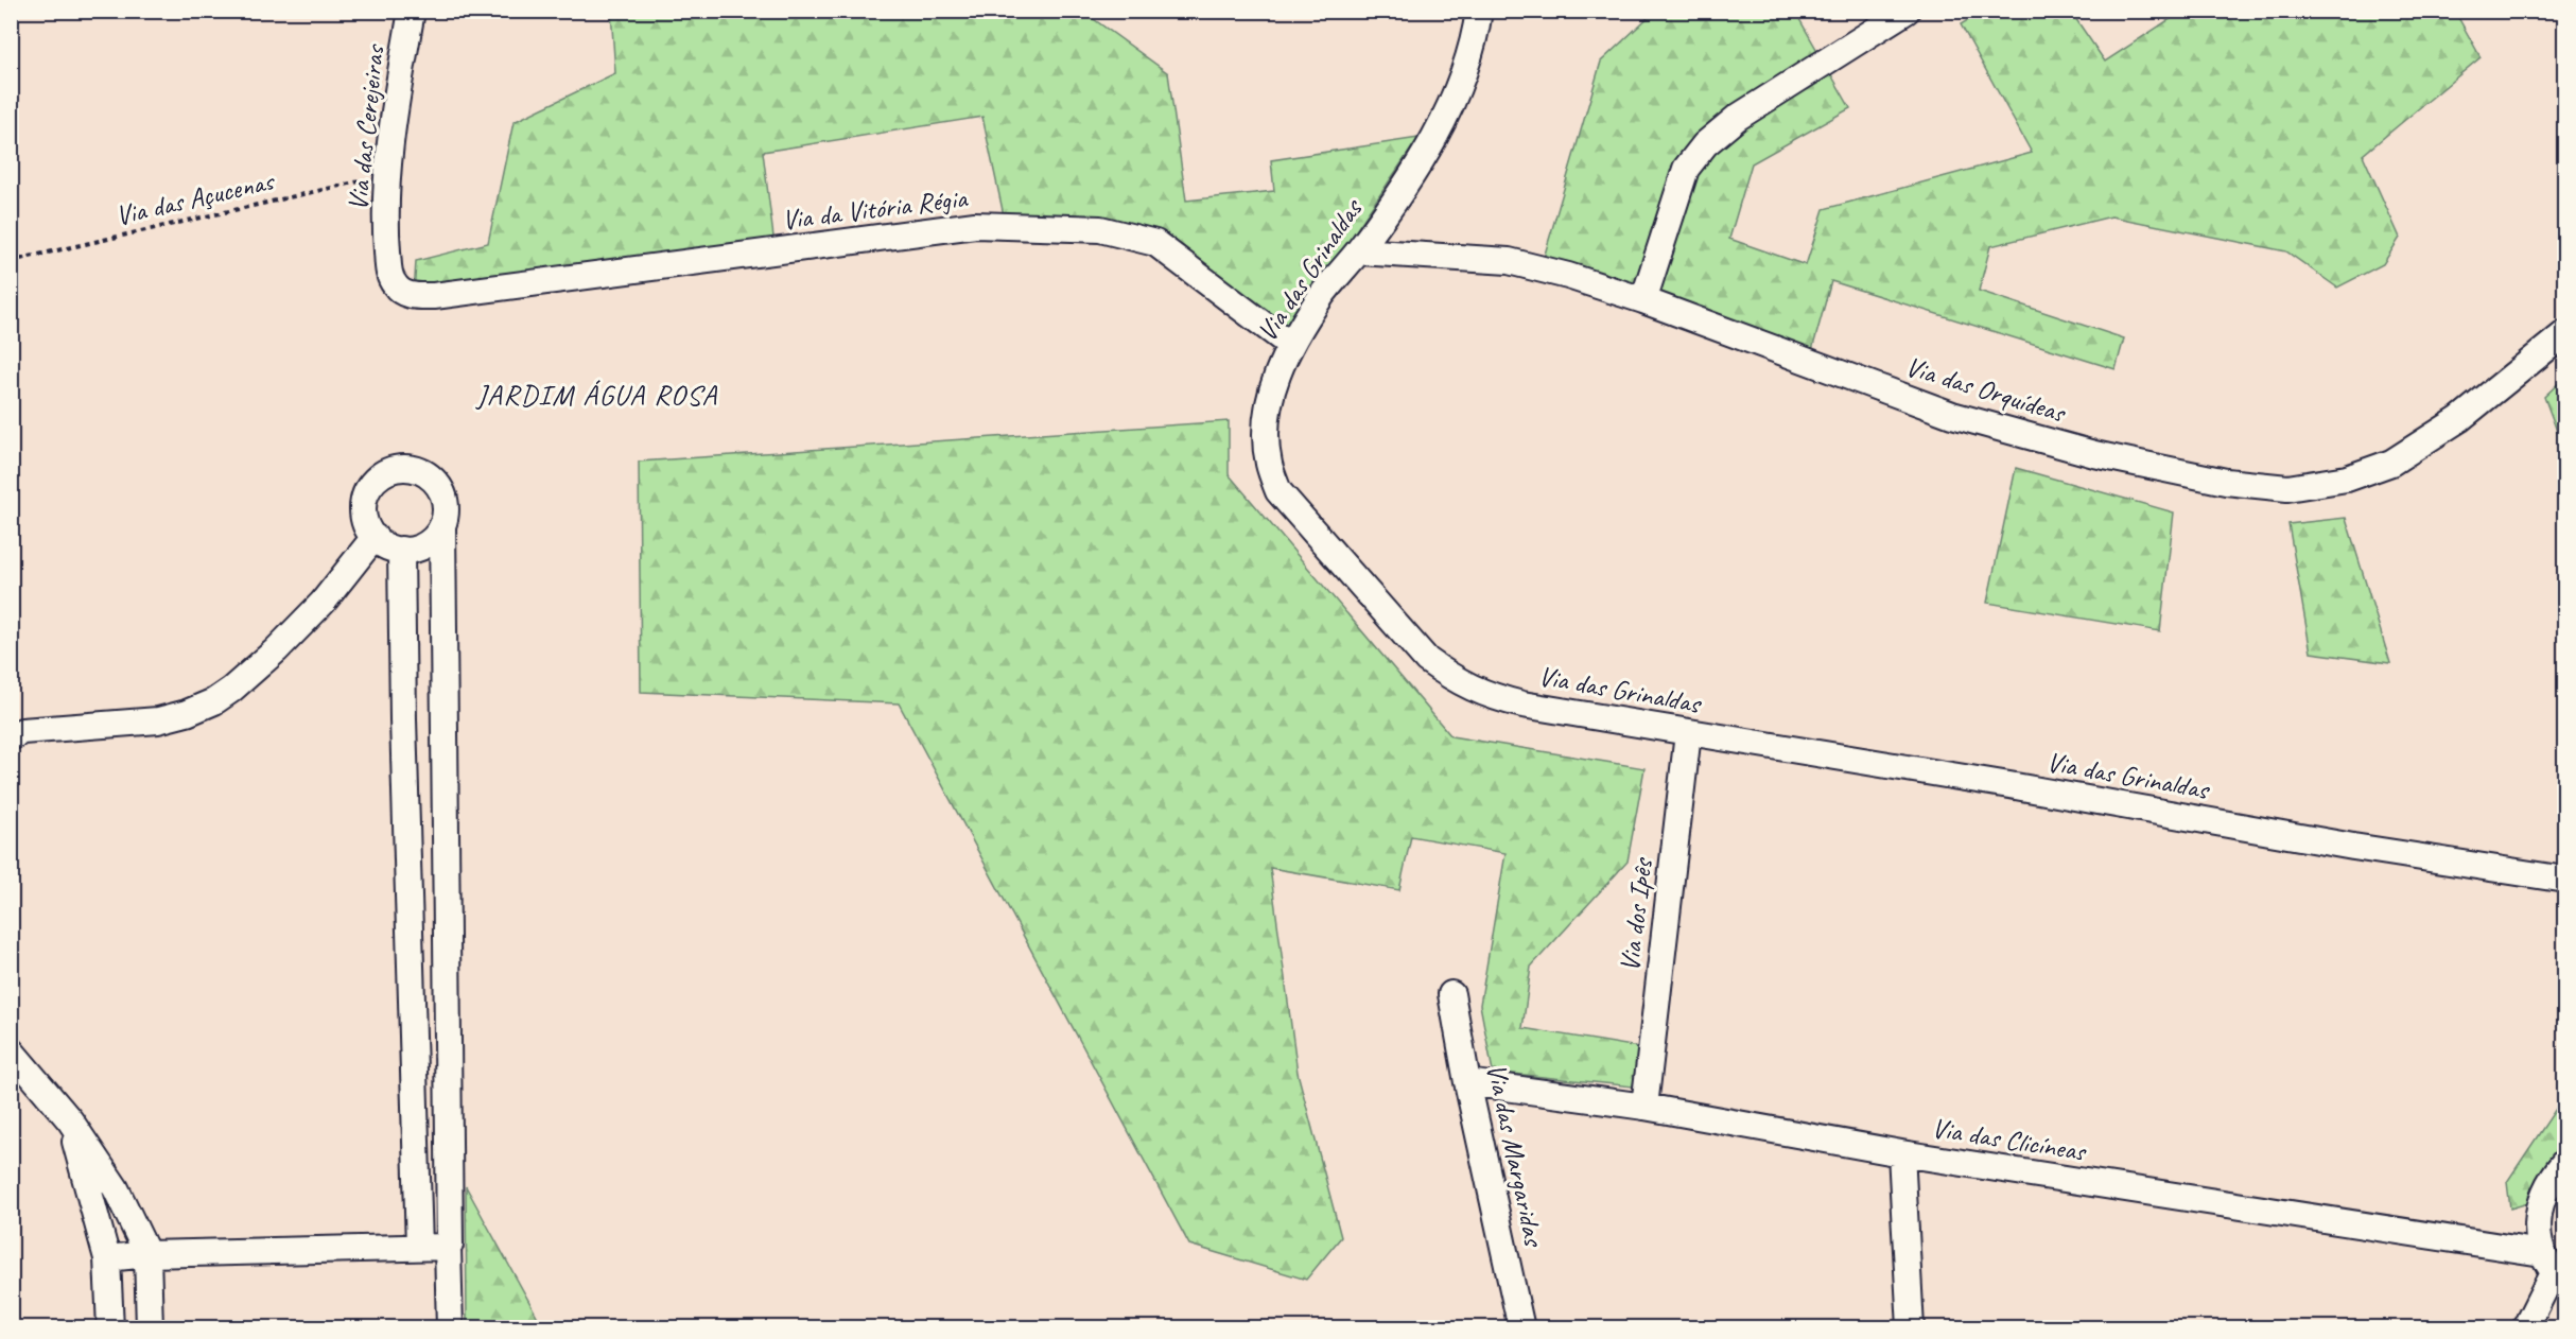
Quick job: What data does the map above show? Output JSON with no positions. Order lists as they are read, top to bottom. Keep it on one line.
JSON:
{"streets":{"street":["Via das Cerejeiras","Via da Vitória Régia","Via das Grinaldas","Via das Orquídeas","Via dos Ipês","Via das Clicíneas","Via das Margaridas"],"path":["Via das Açucenas"]},"crossings":[["Via das Cerejeiras","Via das Açucenas"],["Via das Cerejeiras","Via da Vitória Régia"],["Via da Vitória Régia","Via das Grinaldas"],["Via das Grinaldas","Via das Orquídeas"],["Via das Grinaldas","Via dos Ipês"],["Via dos Ipês","Via das Clicíneas"],["Via das Clicíneas","Via das Margaridas"]],"districts":["JARDIM ÁGUA ROSA"]}
